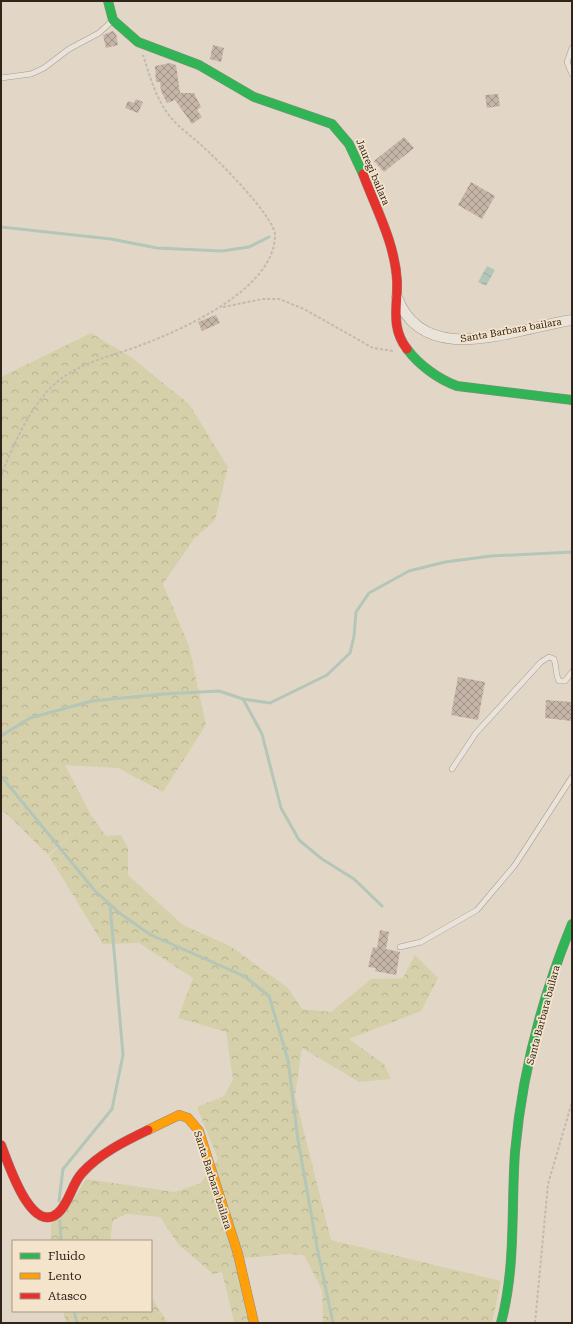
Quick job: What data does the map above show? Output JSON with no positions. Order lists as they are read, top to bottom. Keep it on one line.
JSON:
{"streets":{"street":["Jauregi bailara","Santa Barbara bailara"]},"crossings":[["Jauregi bailara","Santa Barbara bailara"]],"legend":["Fluido","Lento","Atasco"]}
